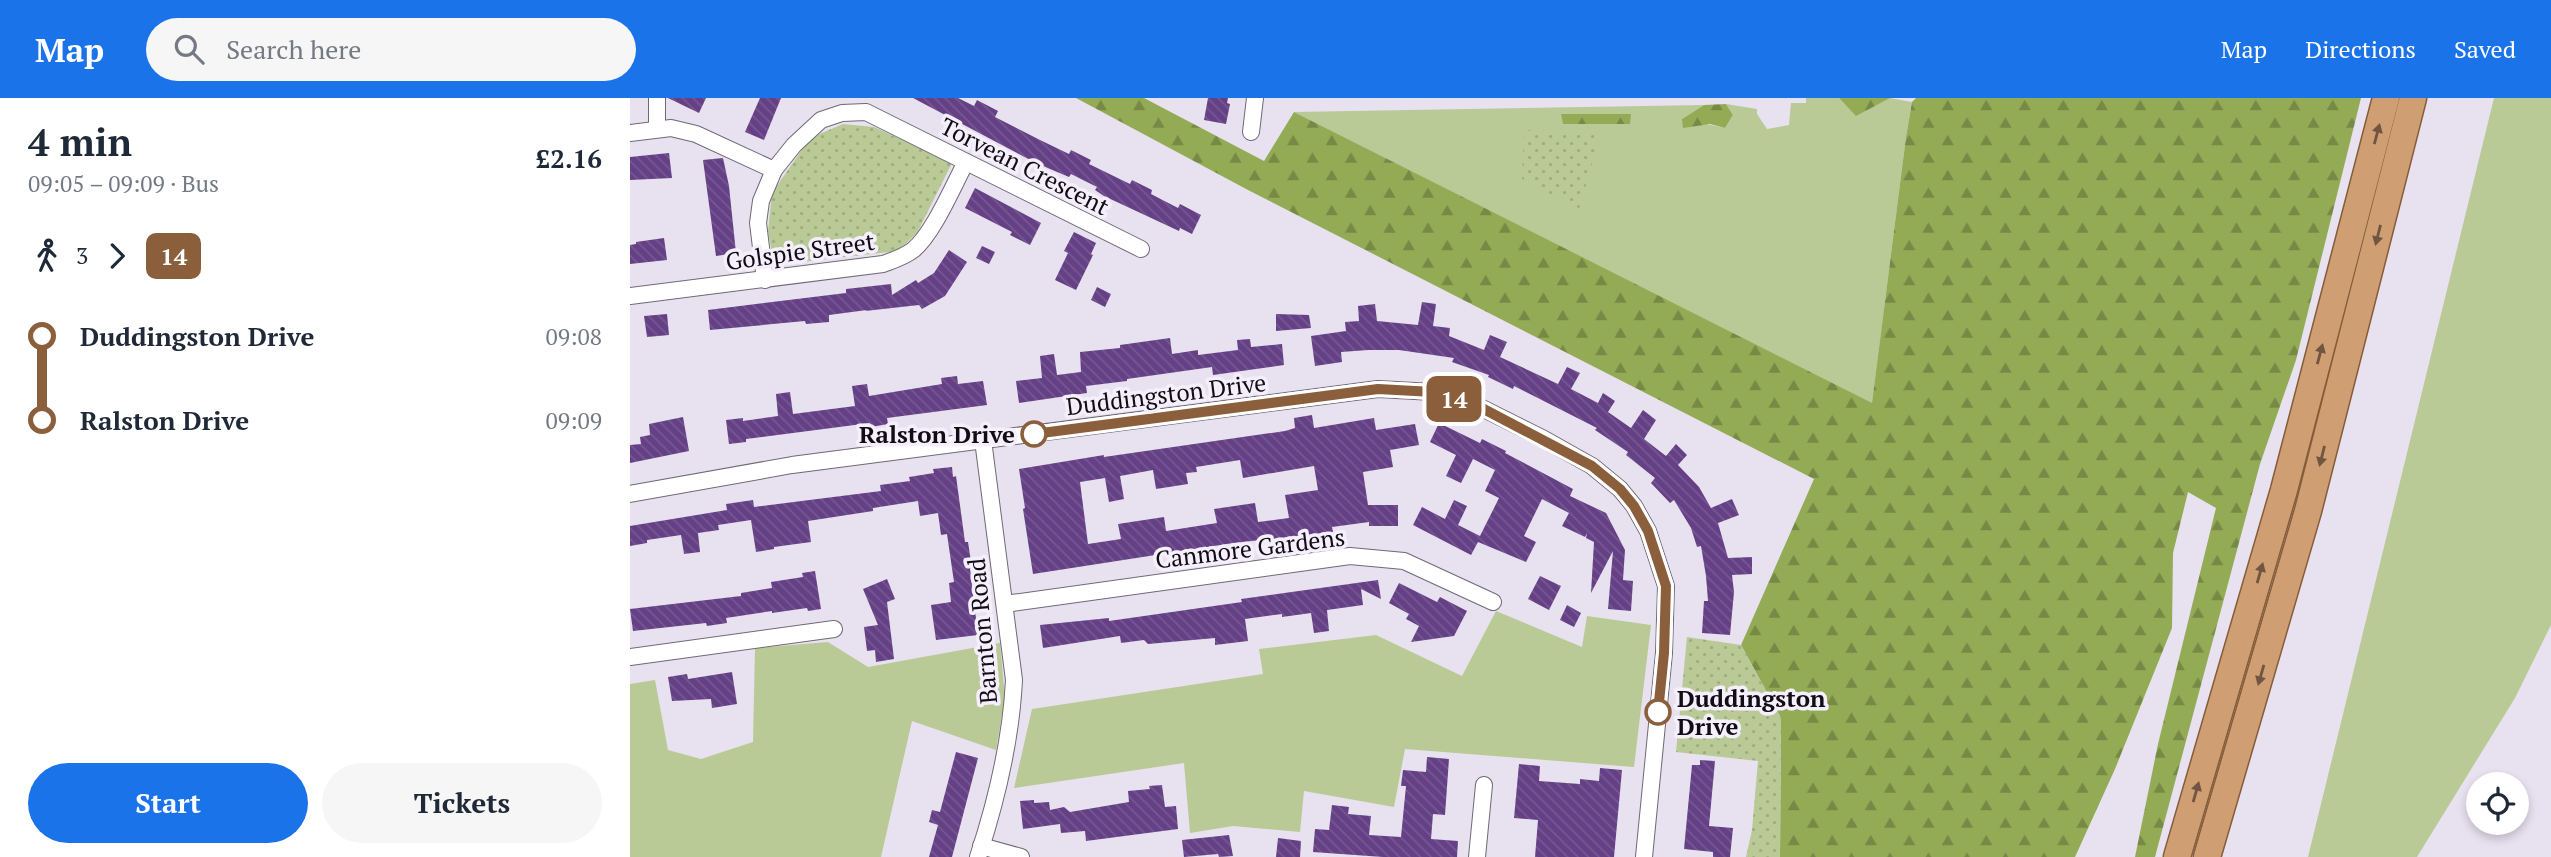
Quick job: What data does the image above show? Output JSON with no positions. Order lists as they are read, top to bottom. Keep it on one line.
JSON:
{"streets":{"street":["Torvean Crescent","Golspie Street","Duddingston Drive","Canmore Gardens","Barnton Road"]},"crossings":[["Torvean Crescent","Golspie Street"],["Duddingston Drive","Barnton Road"],["Canmore Gardens","Barnton Road"]],"places":["Ralston Drive","Duddingston Drive"],"lines":["bus line 14"],"page":{"header":"Map","search":"Search here","nav":["Map","Directions","Saved"],"heading":["4 min","09:05 – 09:09 · Bus","£2.16"],"on_map":"14","legs":["3","14"],"list":[{"name":"Duddingston Drive","value":"09:08"},{"name":"Ralston Drive","value":"09:09"}],"buttons":["Start","Tickets"]}}
